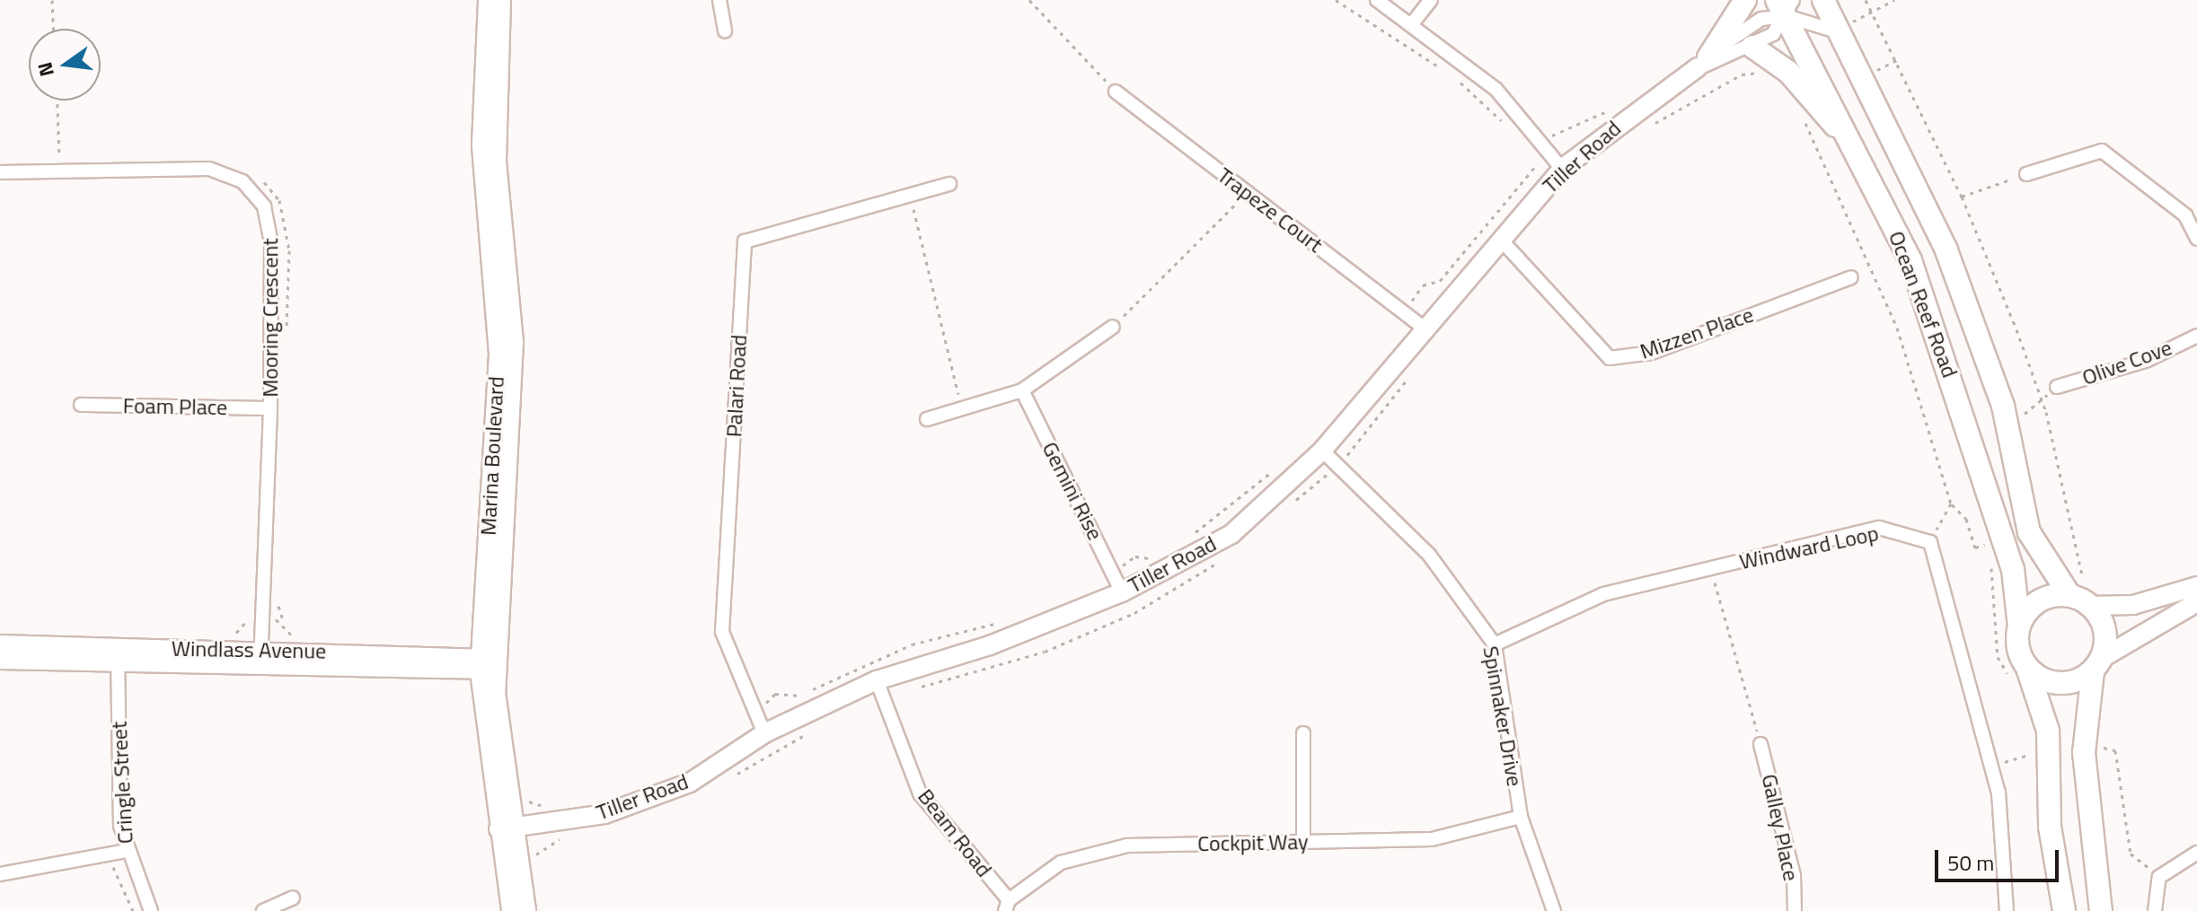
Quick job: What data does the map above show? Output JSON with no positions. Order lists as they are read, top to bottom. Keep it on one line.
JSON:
{"streets":{"main road":["Ocean Reef Road"],"street":["Tiller Road","Trapeze Court","Mooring Crescent","Mizzen Place","Olive Cove","Palari Road","Foam Place","Marina Boulevard","Gemini Rise","Windward Loop","Windlass Avenue","Spinnaker Drive","Cringle Street","Galley Place","Beam Road","Cockpit Way"]},"crossings":[["Tiller Road","Trapeze Court"],["Tiller Road","Ocean Reef Road"],["Tiller Road","Mizzen Place"],["Tiller Road","Palari Road"],["Tiller Road","Marina Boulevard"],["Tiller Road","Gemini Rise"],["Tiller Road","Spinnaker Drive"],["Tiller Road","Beam Road"],["Mooring Crescent","Foam Place"],["Mooring Crescent","Windlass Avenue"],["Marina Boulevard","Windlass Avenue"],["Windward Loop","Spinnaker Drive"],["Windlass Avenue","Cringle Street"],["Spinnaker Drive","Cockpit Way"],["Beam Road","Cockpit Way"]],"scale_bar":"50 m","north":"left"}
